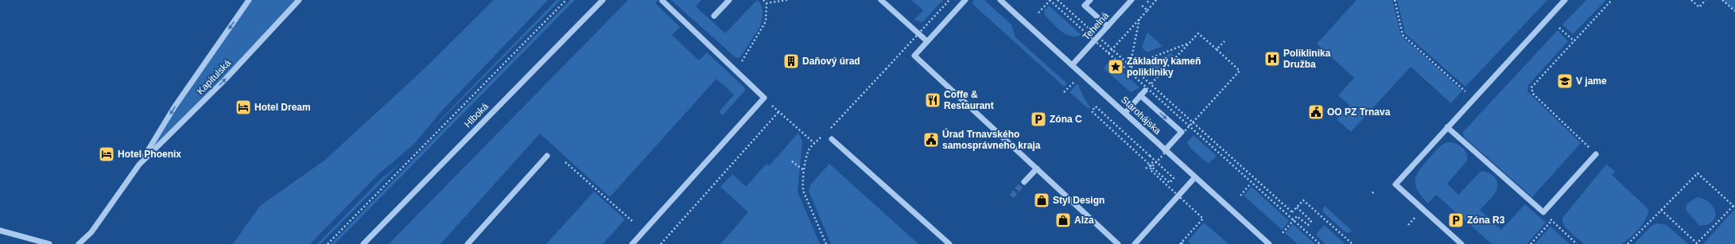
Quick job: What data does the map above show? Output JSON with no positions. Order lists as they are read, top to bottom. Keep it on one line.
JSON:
{"streets":{"street":["Tehelná","Kapitulská","Hlboká","Starohájska"]},"crossings":[["Tehelná","Starohájska"]],"places":{"hospital":["Poliklinika Družba"],"building":["Daňový úrad"],"place":["Základný kameň polikliniky"],"school or university":["V jame"],"restaurant":["Coffe & Restaurant"],"hotel":["Hotel Dream","Hotel Phoenix"],"public building":["OO PZ Trnava","Úrad Trnavského samosprávneho kraja"],"parking":["Zóna C","Zóna R3"],"shop":["Styl Design","Alza"]}}
